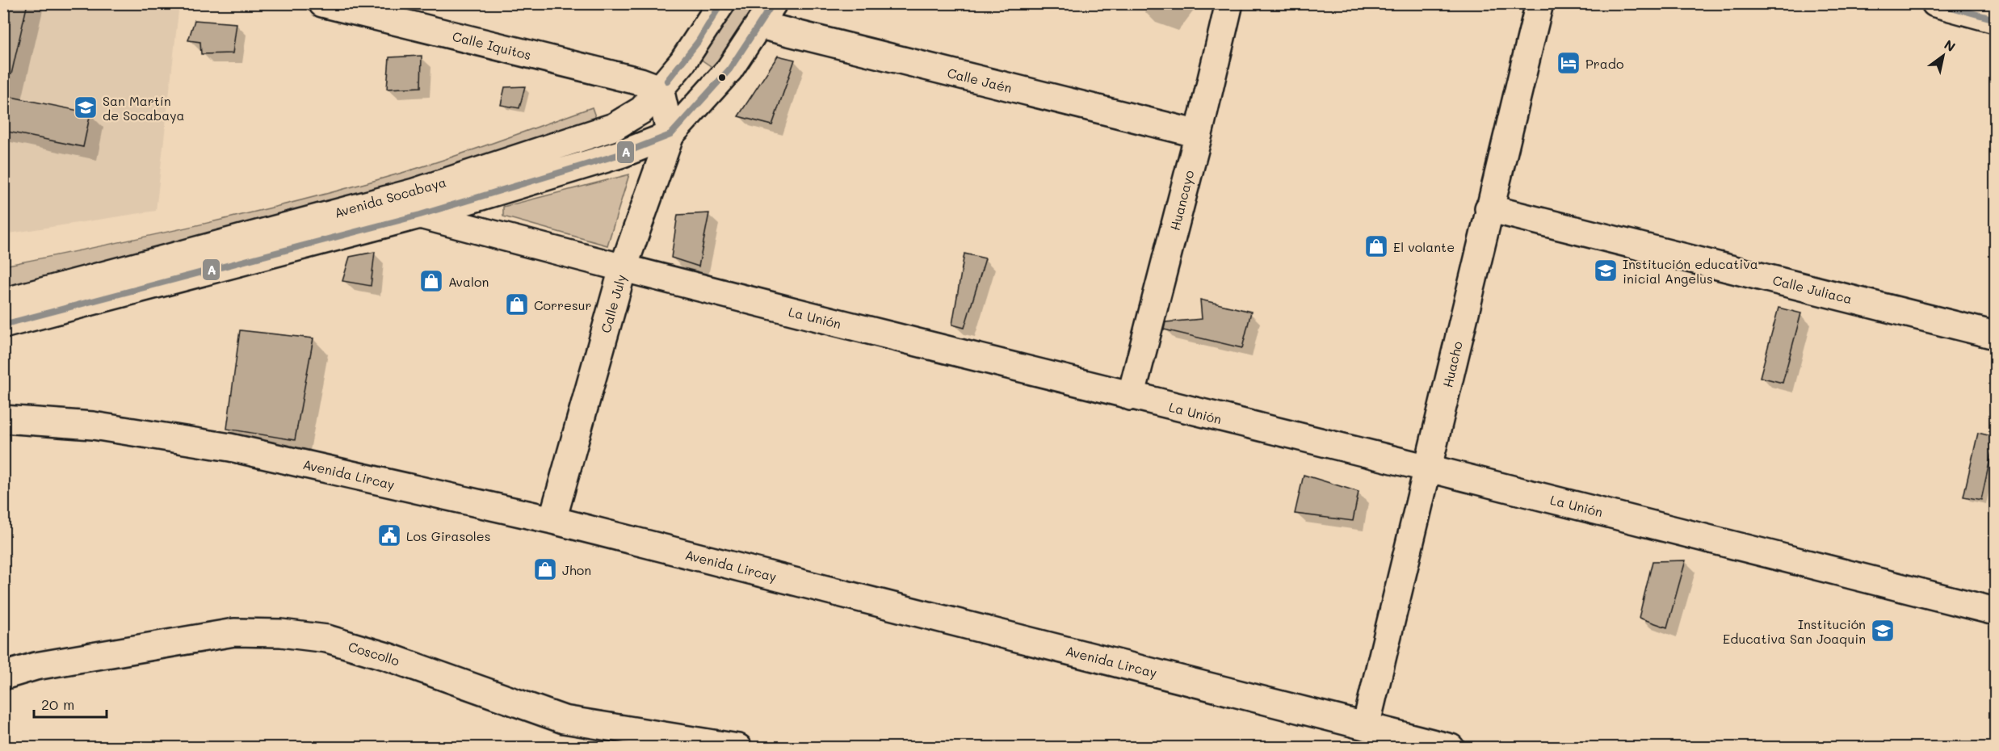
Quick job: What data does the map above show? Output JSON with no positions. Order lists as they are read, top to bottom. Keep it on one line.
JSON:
{"streets":{"street":["Calle Iquitos","Calle Jaén","Avenida Socabaya","Huancayo","Calle Juliaca","Calle July","La Unión","Huacho","Avenida Lircay","Coscollo"]},"crossings":[["Calle Iquitos","Avenida Socabaya"],["Calle Jaén","Avenida Socabaya"],["Calle Jaén","Huancayo"],["Avenida Socabaya","Calle July"],["Avenida Socabaya","La Unión"],["Huancayo","La Unión"],["Calle Juliaca","Huacho"],["Calle July","La Unión"],["Calle July","Avenida Lircay"],["La Unión","Huacho"],["Huacho","Avenida Lircay"]],"places":{"hotel":["Prado"],"school or university":["San Martín de Socabaya","Institución educativa inicial Angelus","Institución Educativa San Joaquin"],"shop":["El volante","Avalon","Corresur","Jhon"],"public building":["Los Girasoles"]},"lines":["transit line A"],"scale_bar":"20 m","north":"top right"}
